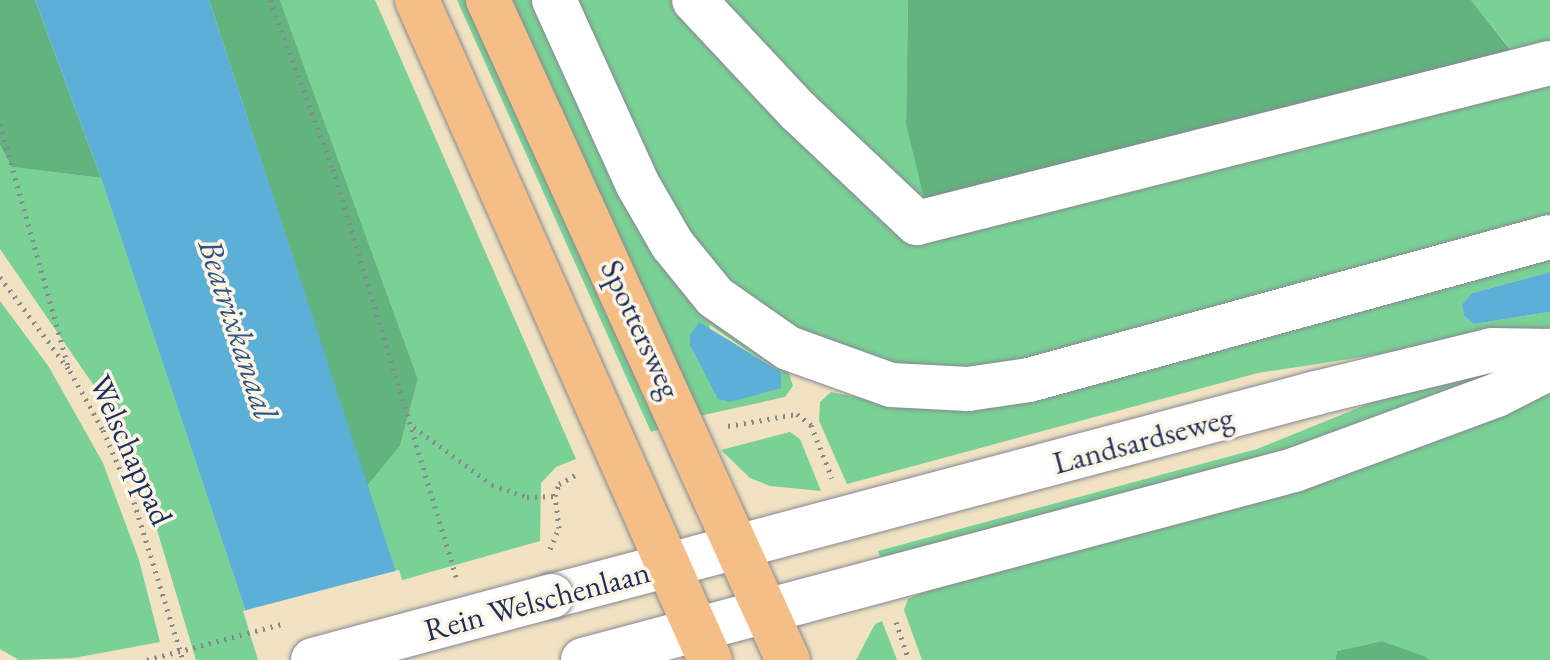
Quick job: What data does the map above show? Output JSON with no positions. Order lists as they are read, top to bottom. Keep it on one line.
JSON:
{"streets":{"main road":["Spottersweg"],"street":["Landsardseweg","Rein Welschenlaan"],"path":["Welschappad"]},"crossings":[["Spottersweg","Landsardseweg"],["Landsardseweg","Rein Welschenlaan"]],"water":["Beatrixkanaal"]}
